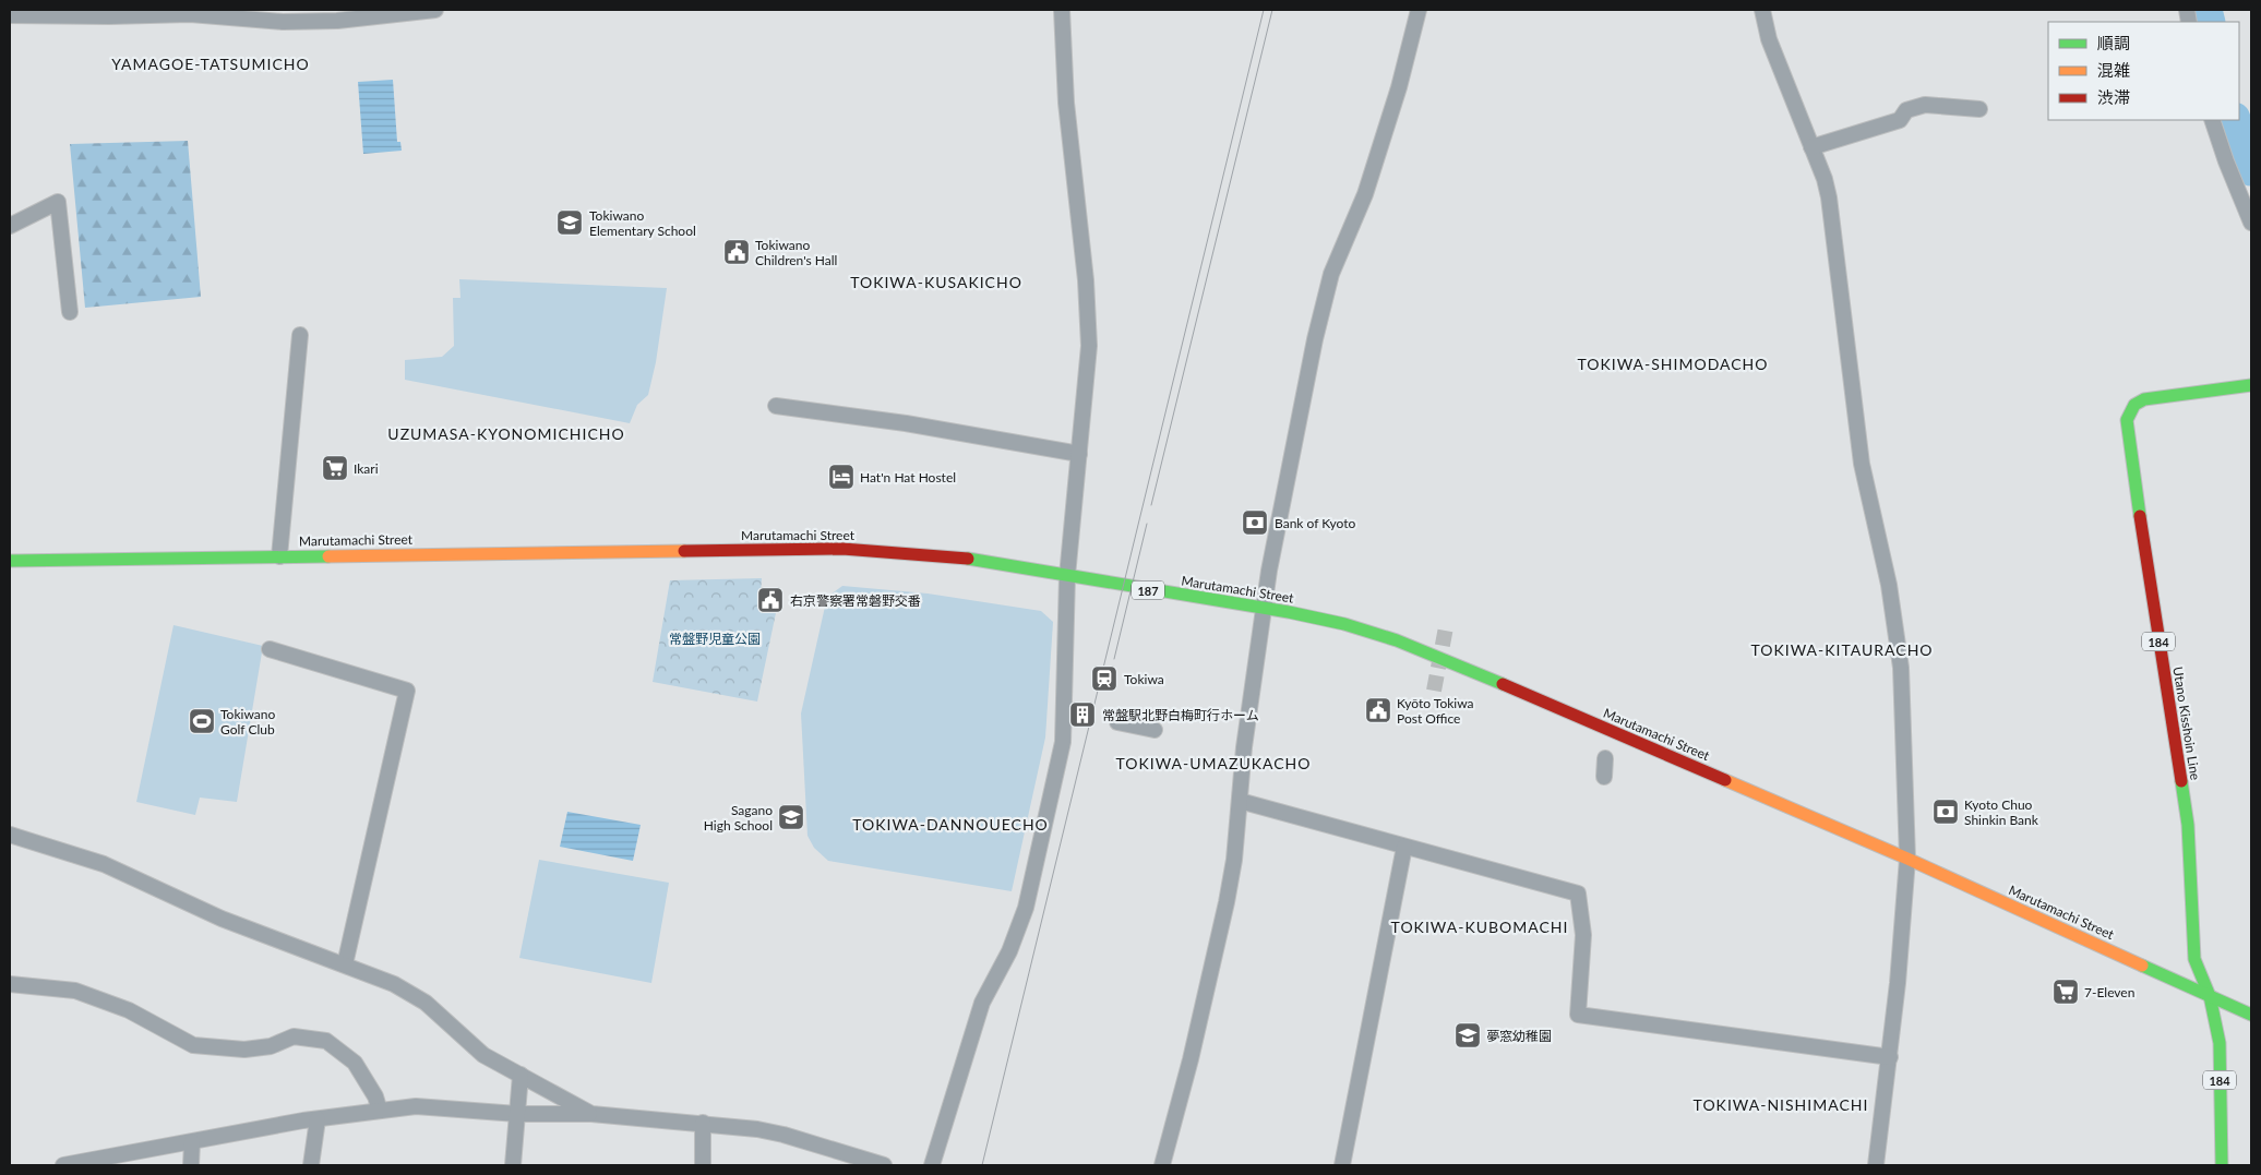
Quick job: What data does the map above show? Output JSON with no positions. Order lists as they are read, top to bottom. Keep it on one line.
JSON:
{"streets":{"main road":["Marutamachi Street","187","184","Utano Kisshoin Line"]},"crossings":[["Marutamachi Street","Utano Kisshoin Line"]],"districts":["YAMAGOE-TATSUMICHO","TOKIWA-KUSAKICHO","TOKIWA-SHIMODACHO","UZUMASA-KYONOMICHICHO","TOKIWA-KITAURACHO","TOKIWA-UMAZUKACHO","TOKIWA-DANNOUECHO","TOKIWA-KUBOMACHI","TOKIWA-NISHIMACHI"],"parks":["常盤野児童公園"],"places":{"school or university":["Tokiwano Elementary School","Sagano High School","夢窓幼稚園"],"public building":["Tokiwano Children's Hall","右京警察署常磐野交番","Kyōto Tokiwa Post Office"],"supermarket":["Ikari","7-Eleven"],"hotel":["Hat'n Hat Hostel"],"bank":["Bank of Kyoto","Kyoto Chuo Shinkin Bank"],"station":["Tokiwa"],"building":["常盤駅北野白梅町行ホーム"],"sports":["Tokiwano Golf Club"]},"legend":["順調","混雑","渋滞"]}
